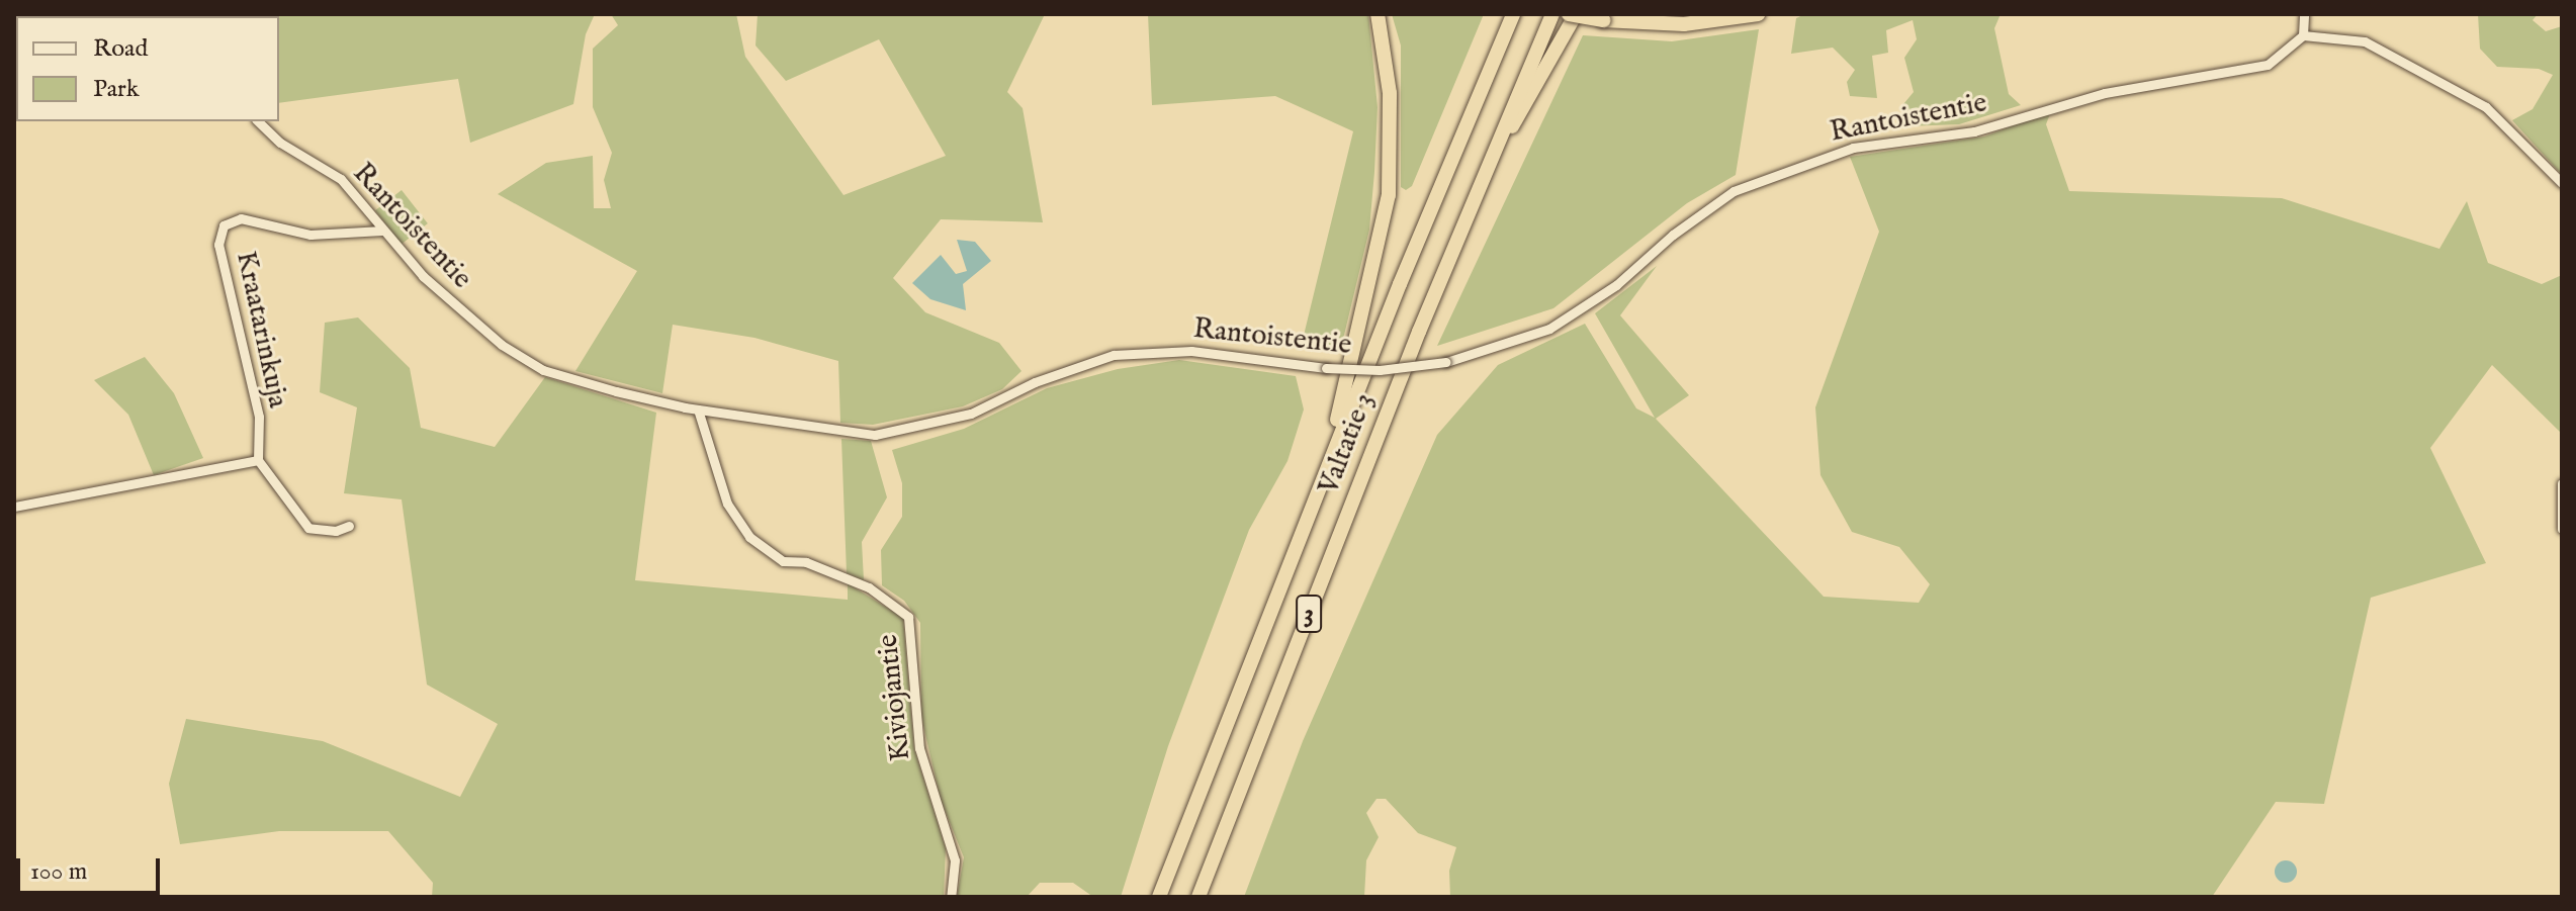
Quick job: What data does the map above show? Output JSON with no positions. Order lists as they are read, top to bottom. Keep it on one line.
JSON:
{"streets":{"highway":["Valtatie 3","3"],"street":["Rantoistentie","Kraatarinkuja","Kiviojantie"]},"crossings":[["Rantoistentie","Kraatarinkuja"],["Rantoistentie","Kiviojantie"]],"legend":["Road","Park"],"scale_bar":"100 m"}
